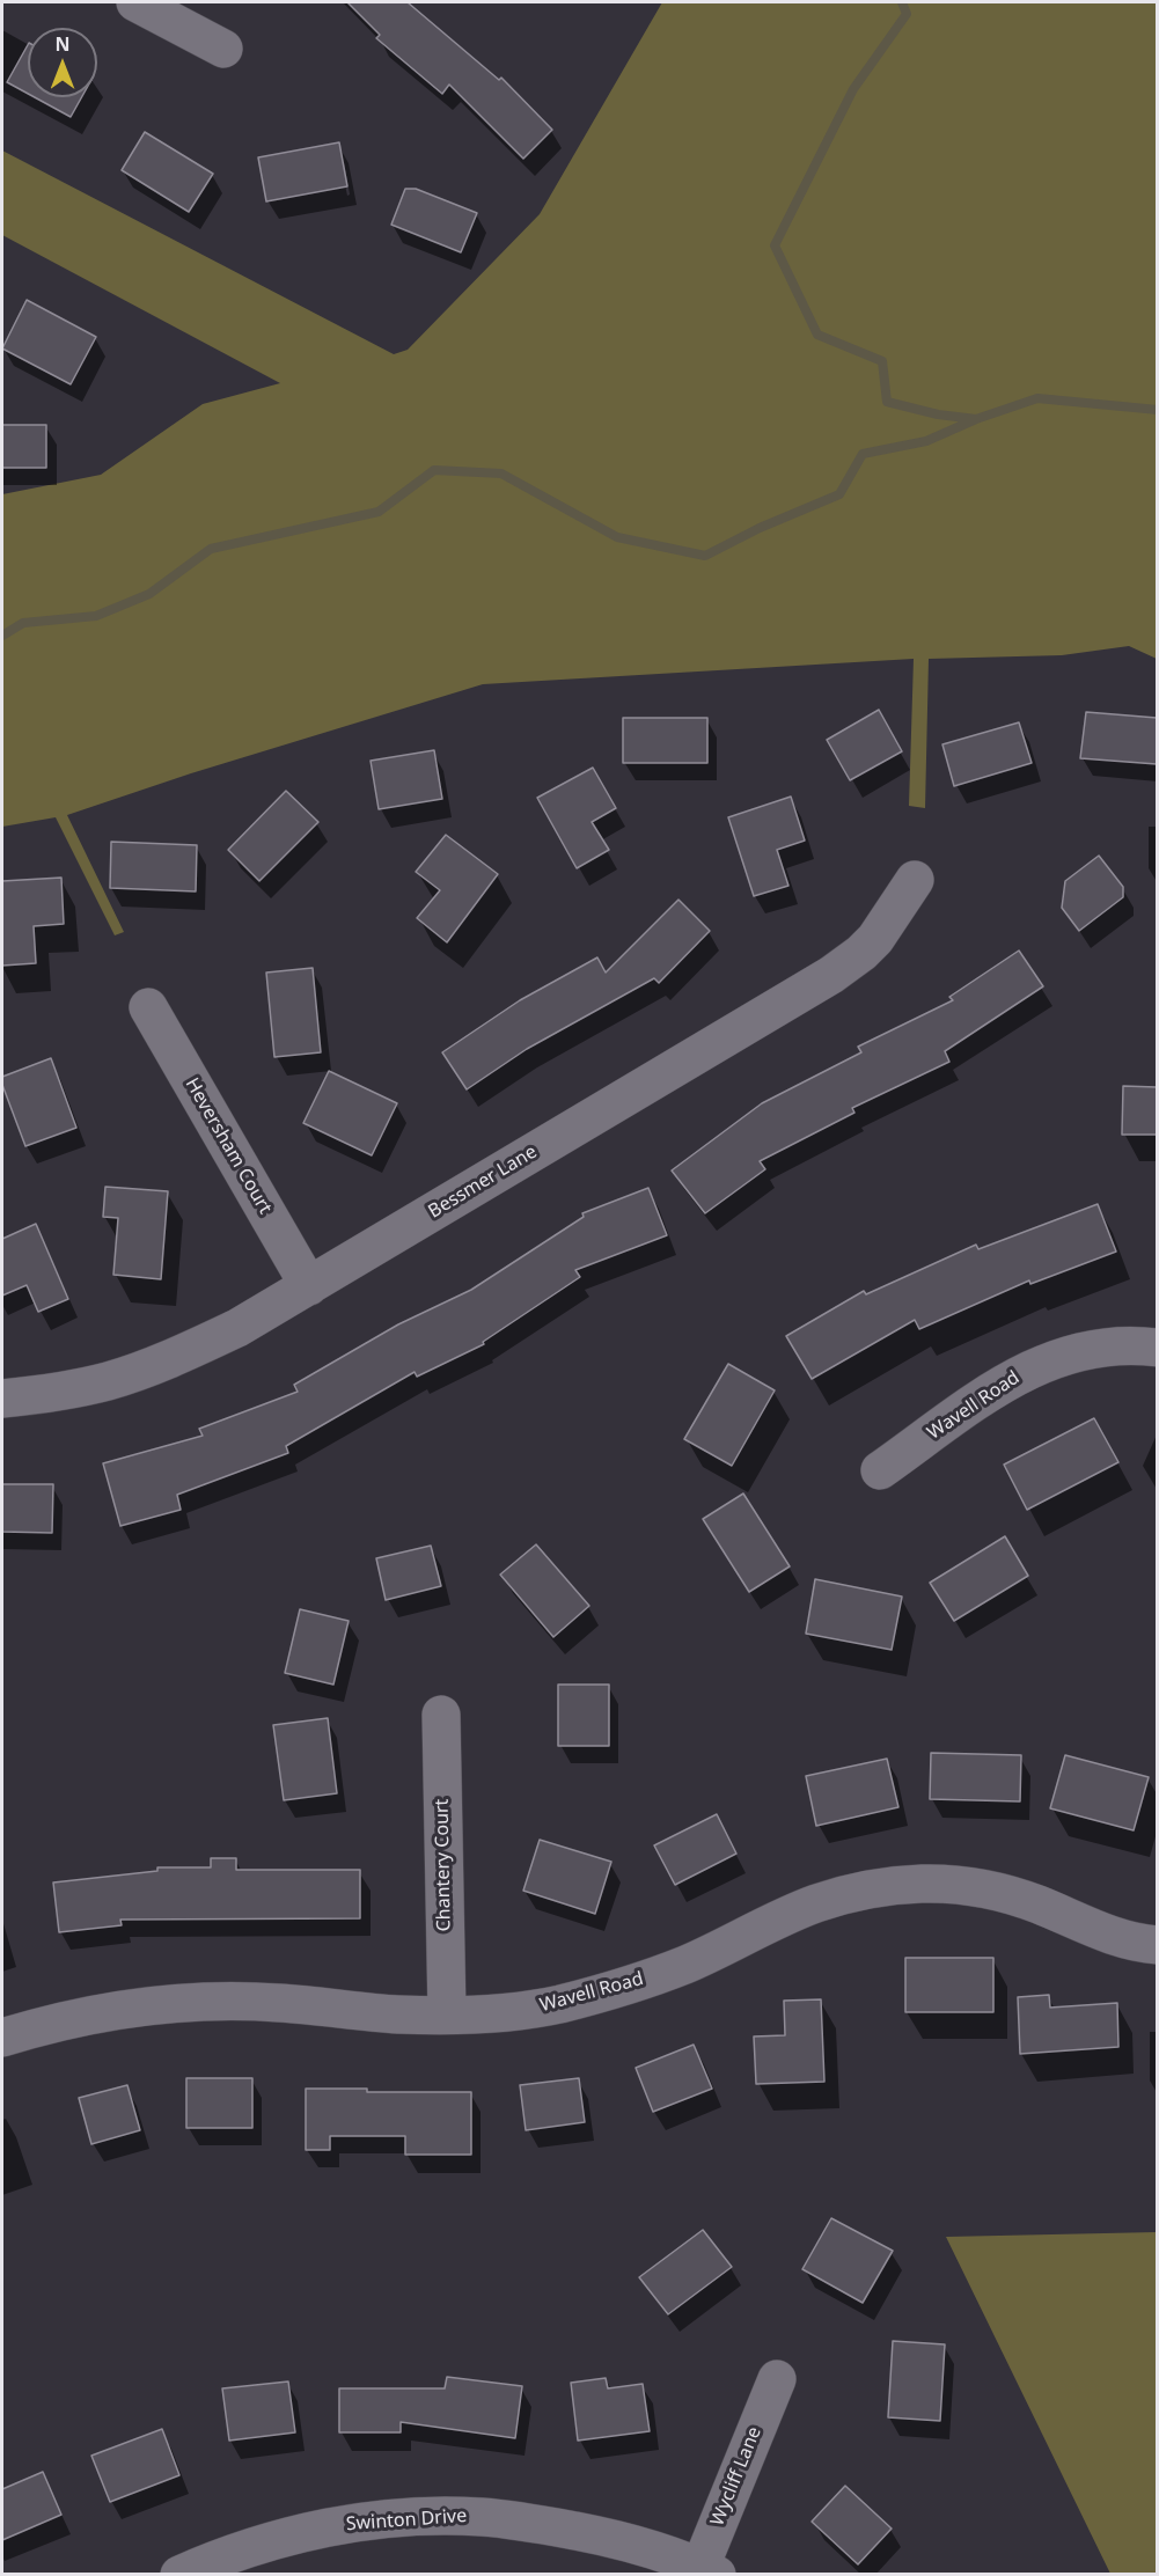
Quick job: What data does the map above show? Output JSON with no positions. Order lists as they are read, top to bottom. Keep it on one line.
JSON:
{"streets":{"street":["Heversham Court","Bessmer Lane","Wavell Road","Chantery Court","Wycliff Lane","Swinton Drive"]},"crossings":[["Heversham Court","Bessmer Lane"],["Wavell Road","Chantery Court"],["Wycliff Lane","Swinton Drive"]],"north":"top"}
